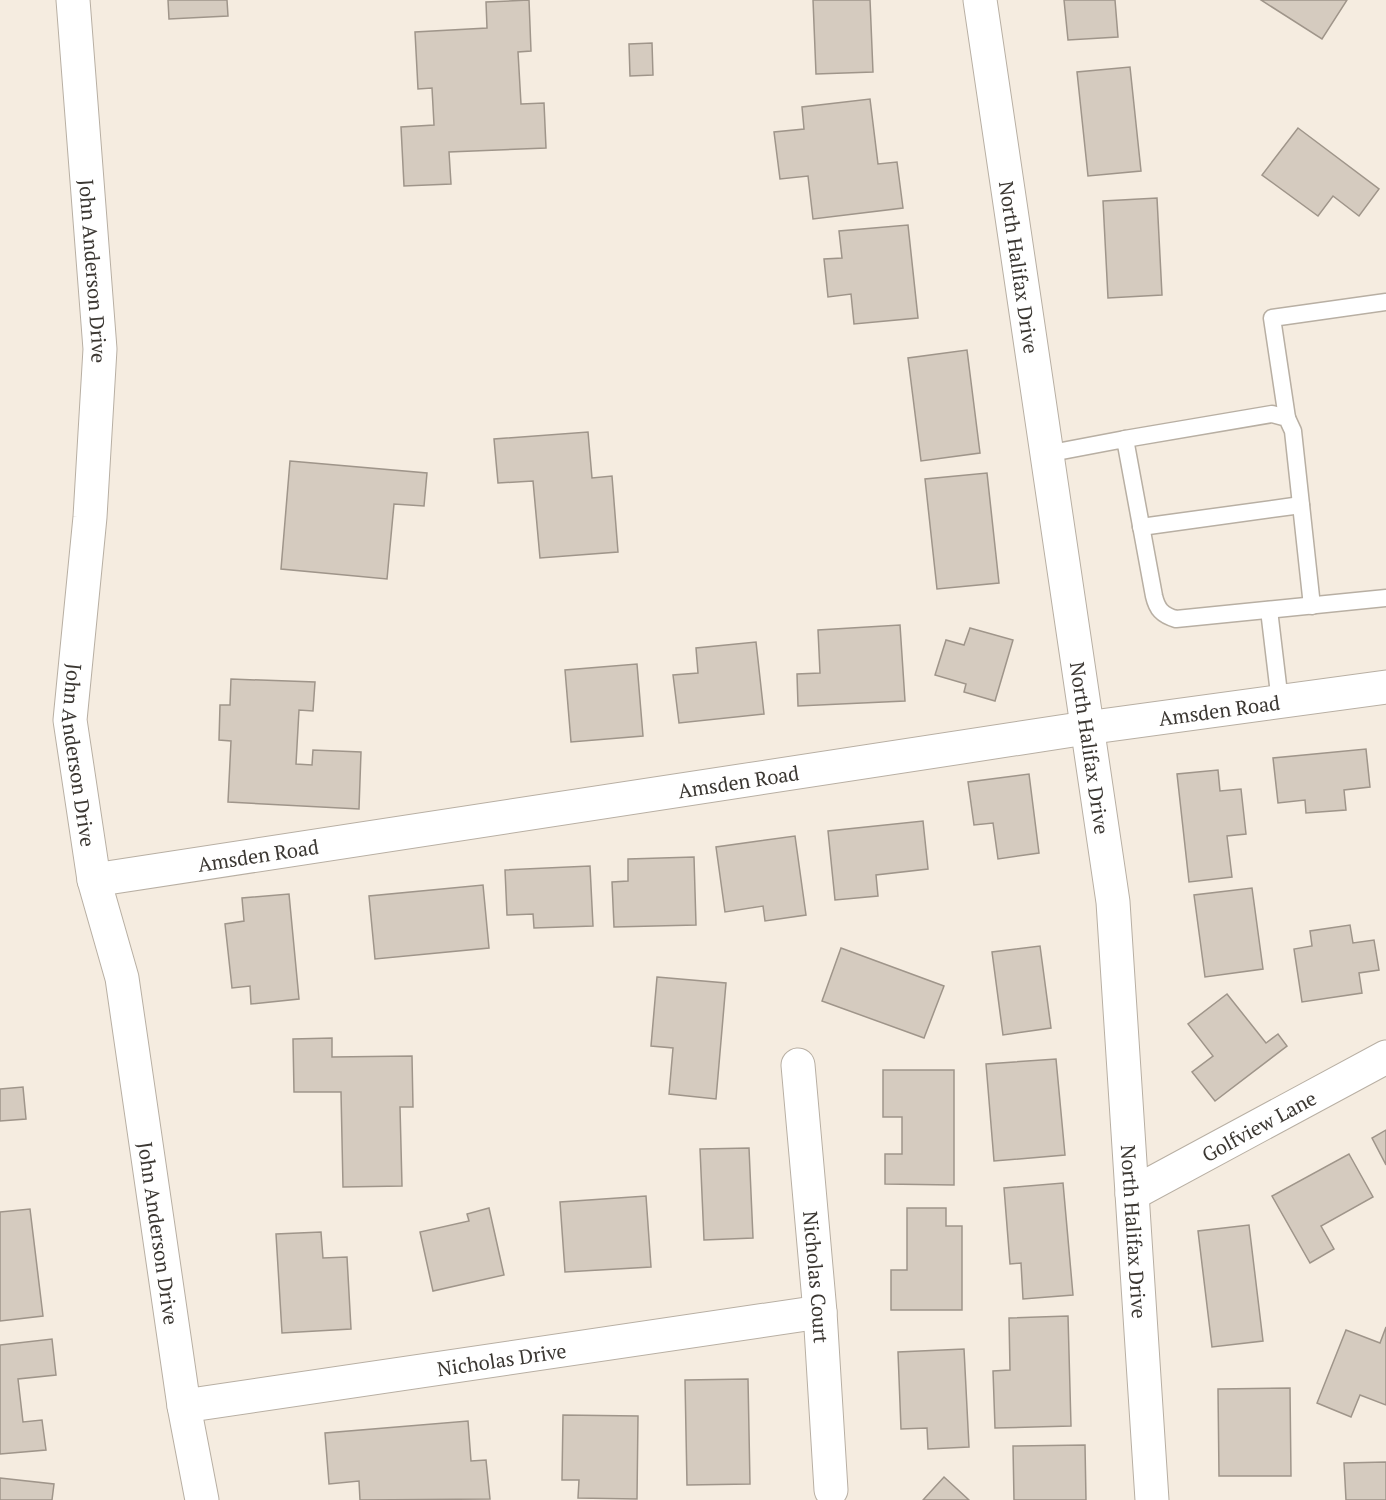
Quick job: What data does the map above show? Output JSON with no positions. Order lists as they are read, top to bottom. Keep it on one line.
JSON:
{"streets":{"street":["North Halifax Drive","John Anderson Drive","Amsden Road","Golfview Lane","Nicholas Court","Nicholas Drive"]},"crossings":[["North Halifax Drive","Amsden Road"],["North Halifax Drive","Golfview Lane"],["John Anderson Drive","Amsden Road"],["John Anderson Drive","Nicholas Drive"],["Nicholas Court","Nicholas Drive"]]}
